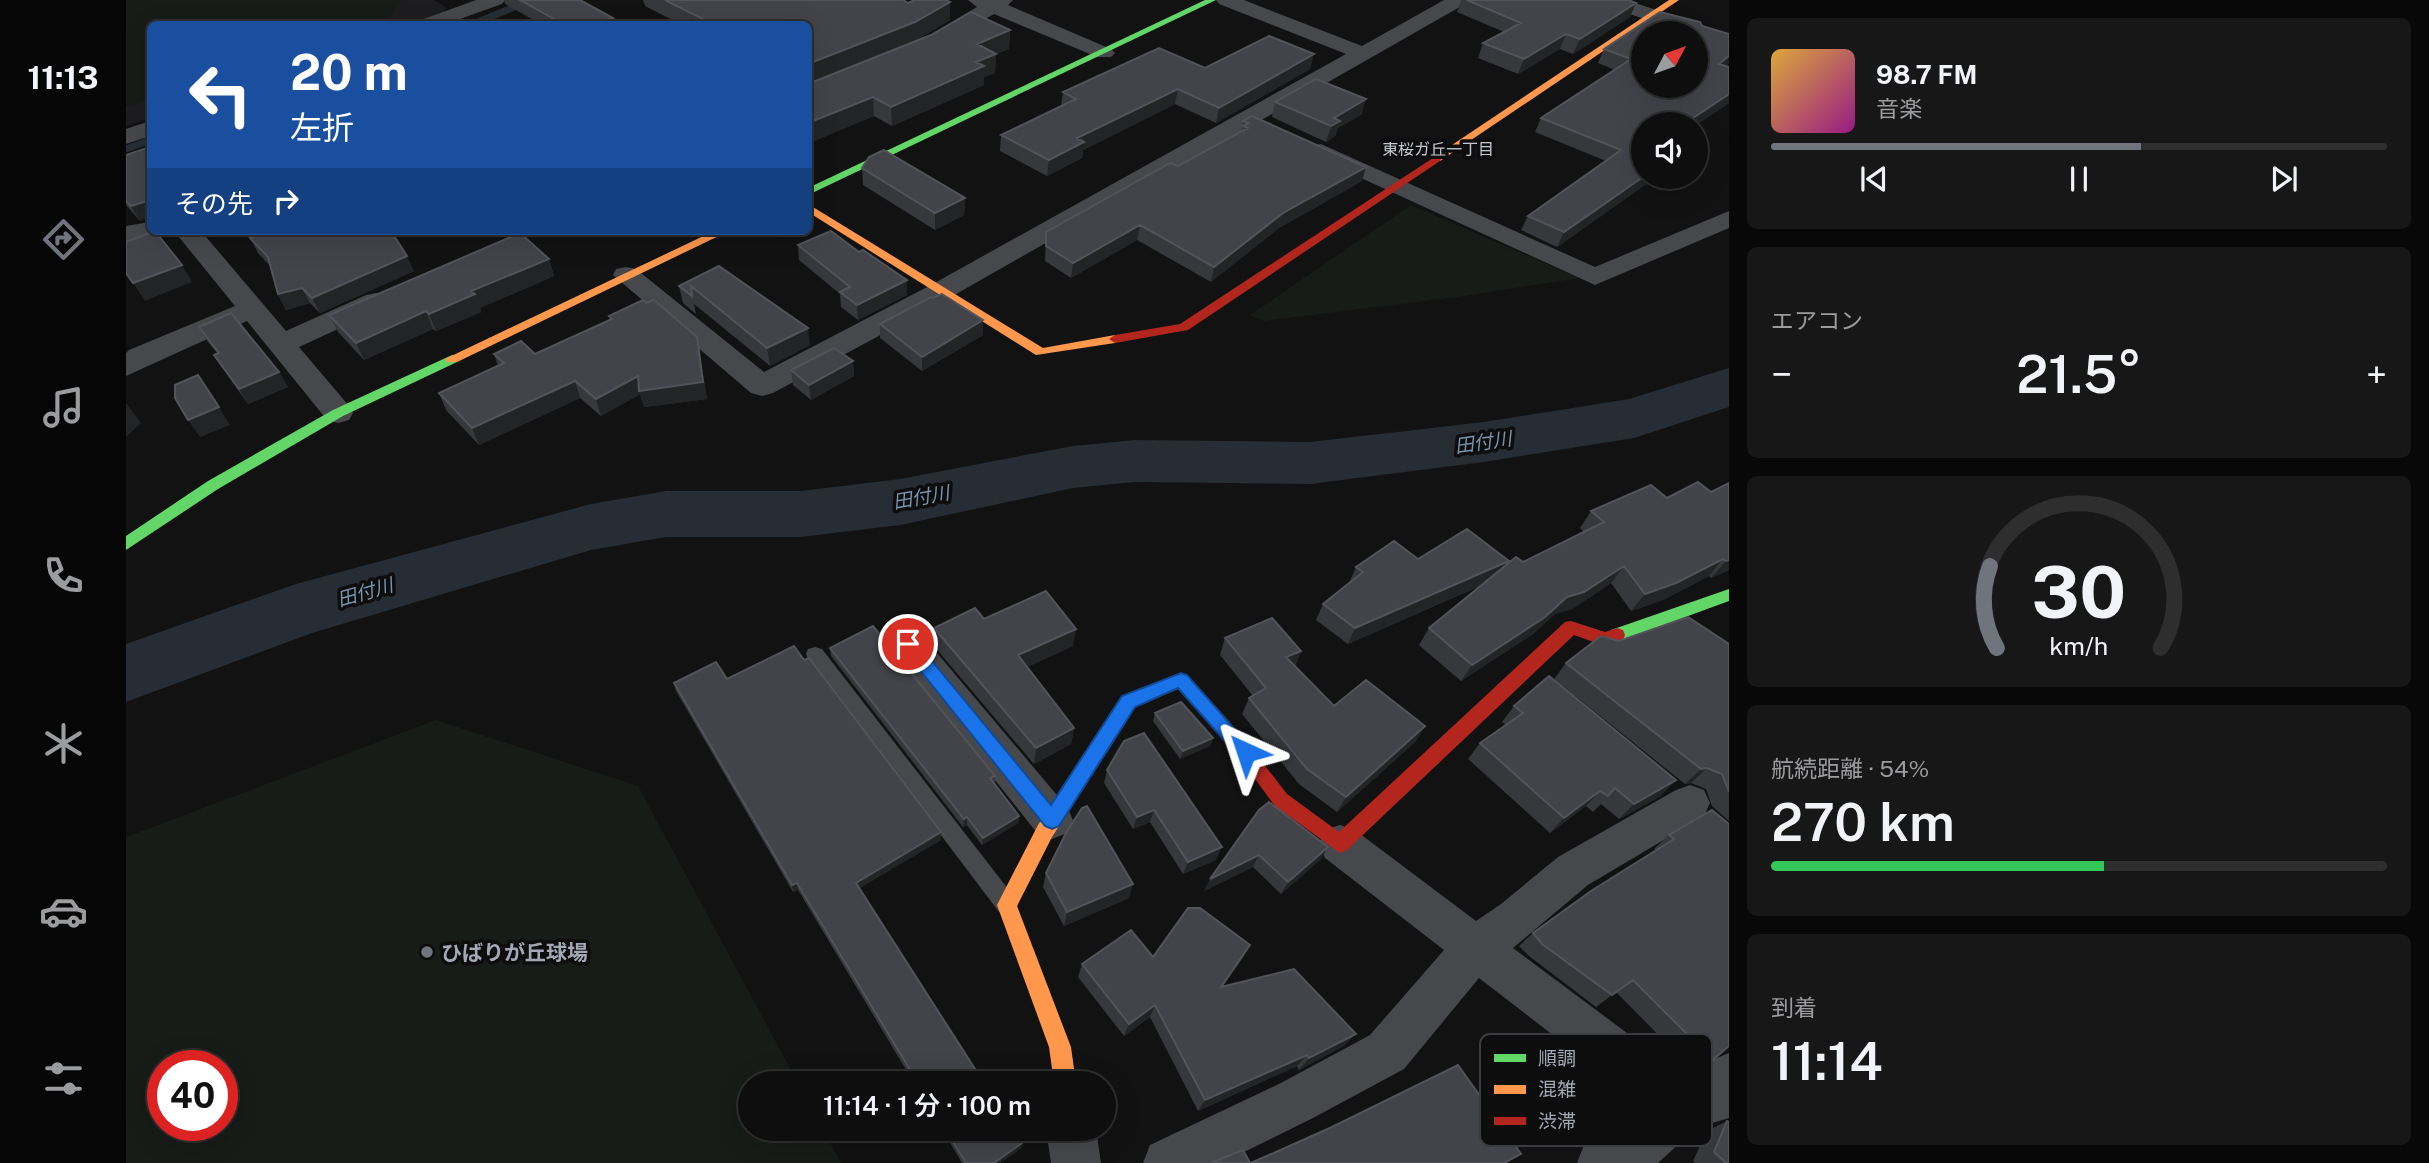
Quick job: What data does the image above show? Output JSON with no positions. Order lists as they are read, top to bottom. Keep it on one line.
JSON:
{"districts":["東桜ガ丘一丁目"],"water":["田付川"],"places":["ひばりが丘球場"],"legend":["順調","混雑","渋滞"],"north":"top right","page":{"tabs":"11:13","turn":["20 m","左折"],"song":["98.7 FM","音楽"],"then":"その先","tile":["エアコン",["航続距離 · 54%","270 km"],["到着","11:14"]],"heat":["−","21.5°","+"],"limit":"40","trip":"11:14 · 1 分 · 100 m","gauge":["30","km/h"]}}
